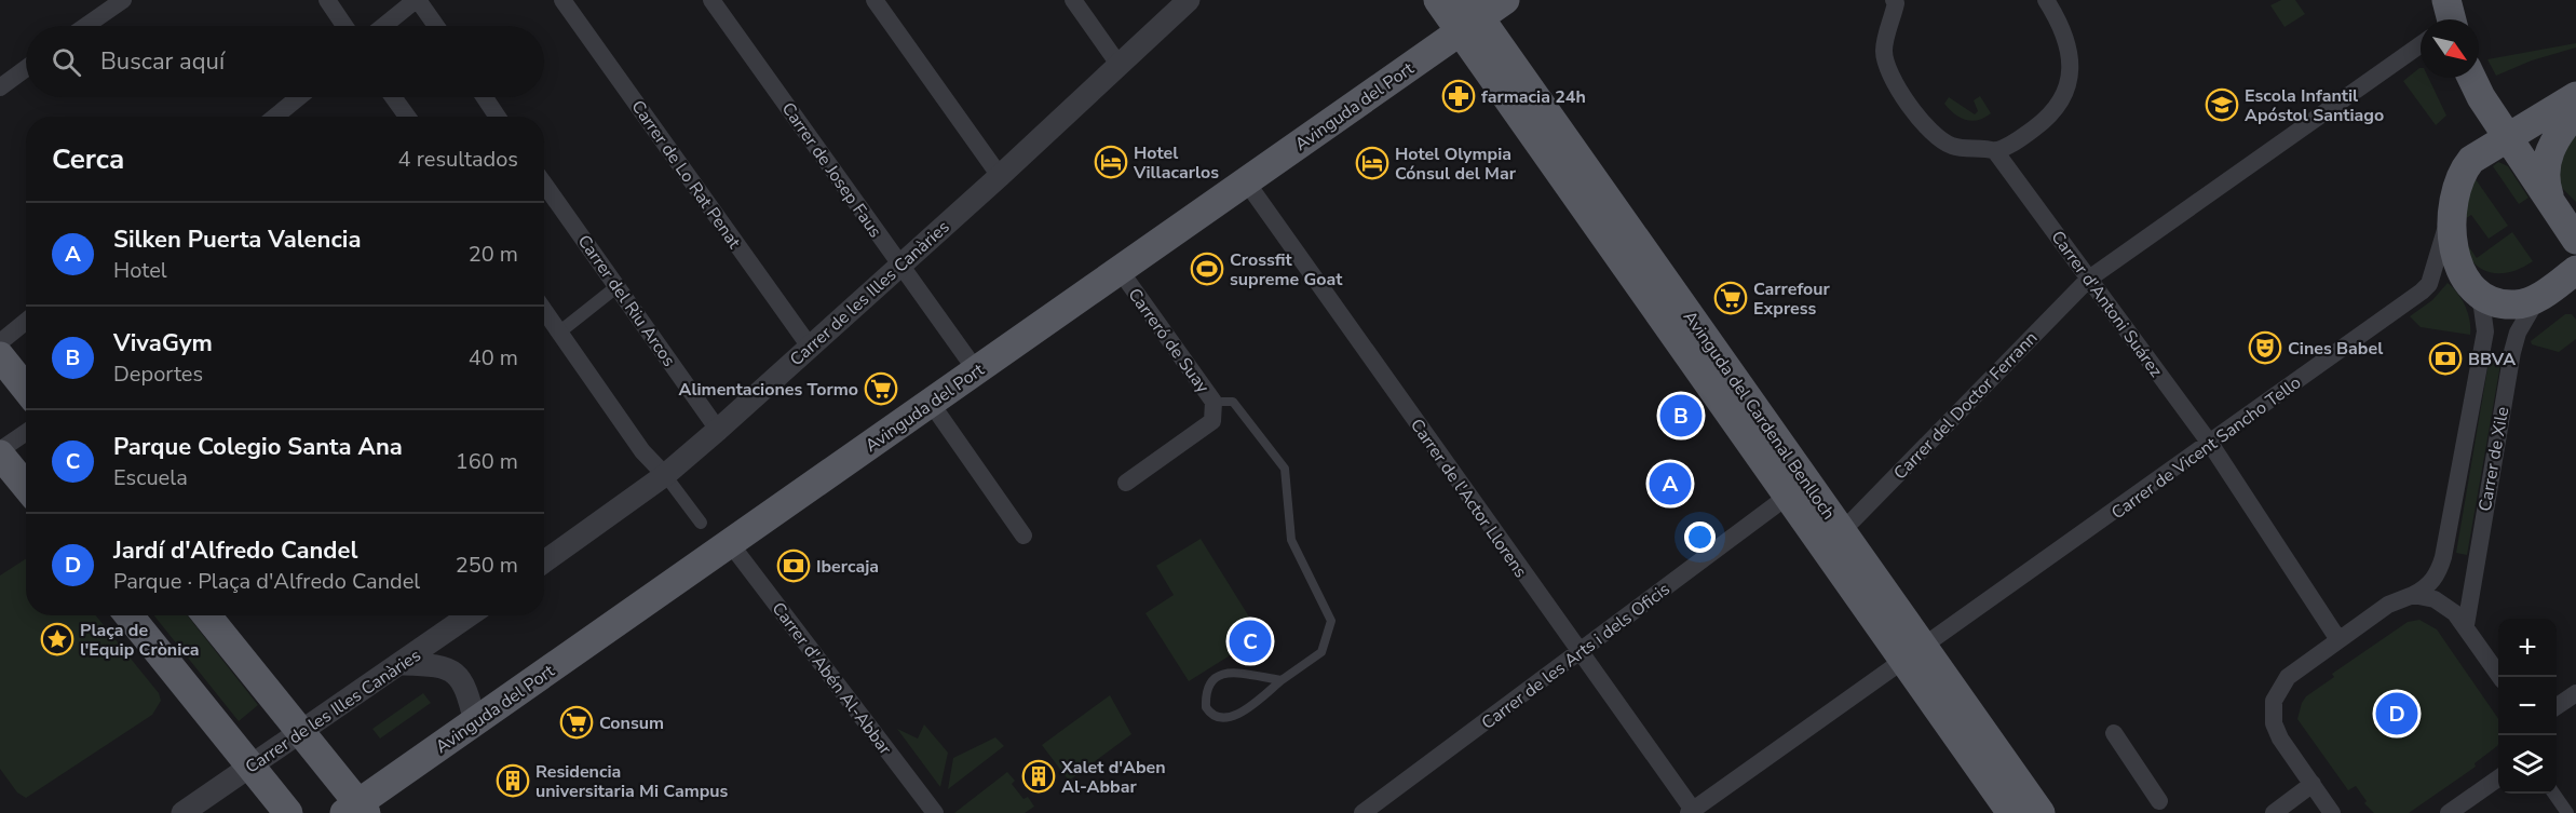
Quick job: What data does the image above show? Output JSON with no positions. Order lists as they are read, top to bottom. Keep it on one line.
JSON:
{"streets":{"main road":["Avinguda del Port","Avinguda del Cardenal Benlloch"],"street":["Carrer de Josep Faus","Carrer de Lo Rat Penat","Carrer de les Illes Canàries","Carrer del Riu Arcos","Carrer d'Antoni Suárez","Carreró de Suay","Carrer del Doctor Ferrann","Carrer de Vicent Sancho Tello","Carrer de Xile","Carrer de l'Actor Llorens","Carrer de les Arts i dels Oficis","Carrer d'Abén Al-Abbar"]},"crossings":[["Avinguda del Port","Carrer de Josep Faus"],["Avinguda del Port","Carreró de Suay"],["Avinguda del Port","Avinguda del Cardenal Benlloch"],["Avinguda del Port","Carrer de l'Actor Llorens"],["Avinguda del Port","Carrer d'Abén Al-Abbar"],["Carrer de Josep Faus","Carrer de les Illes Canàries"],["Carrer de Lo Rat Penat","Carrer de les Illes Canàries"],["Carrer de les Illes Canàries","Carrer del Riu Arcos"],["Carrer d'Antoni Suárez","Carrer del Doctor Ferrann"],["Carrer d'Antoni Suárez","Carrer de Vicent Sancho Tello"],["Carrer d'Antoni Suárez","Carrer de Xile"],["Carrer del Doctor Ferrann","Avinguda del Cardenal Benlloch"],["Avinguda del Cardenal Benlloch","Carrer de Vicent Sancho Tello"],["Avinguda del Cardenal Benlloch","Carrer de les Arts i dels Oficis"],["Carrer de Vicent Sancho Tello","Carrer de l'Actor Llorens"],["Carrer de l'Actor Llorens","Carrer de les Arts i dels Oficis"]],"places":{"pharmacy":["farmacia 24h"],"school or university":["Escola Infantil Apóstol Santiago"],"hotel":["Hotel Villacarlos","Hotel Olympia Cónsul del Mar"],"sports":["Crossfit supreme Goat"],"supermarket":["Carrefour Express","Alimentaciones Tormo","Consum"],"theatre":["Cines Babel"],"bank":["BBVA","Ibercaja"],"place":["Plaça de l'Equip Crònica"],"building":["Xalet d'Aben Al-Abbar","Residencia universitaria Mi Campus"]},"north":"bottom right","page":{"search":"Buscar aquí","heading":["Cerca","4 resultados"],"list":[{"mark":"A","name":"Silken Puerta Valencia","note":"Hotel","value":"20 m"},{"mark":"B","name":"VivaGym","note":"Deportes","value":"40 m"},{"mark":"C","name":"Parque Colegio Santa Ana","note":"Escuela","value":"160 m"},{"mark":"D","name":"Jardí d'Alfredo Candel","note":"Parque · Plaça d'Alfredo Candel","value":"250 m"}],"pins":["B","A","C","D"],"map_buttons":["+","−"]}}
